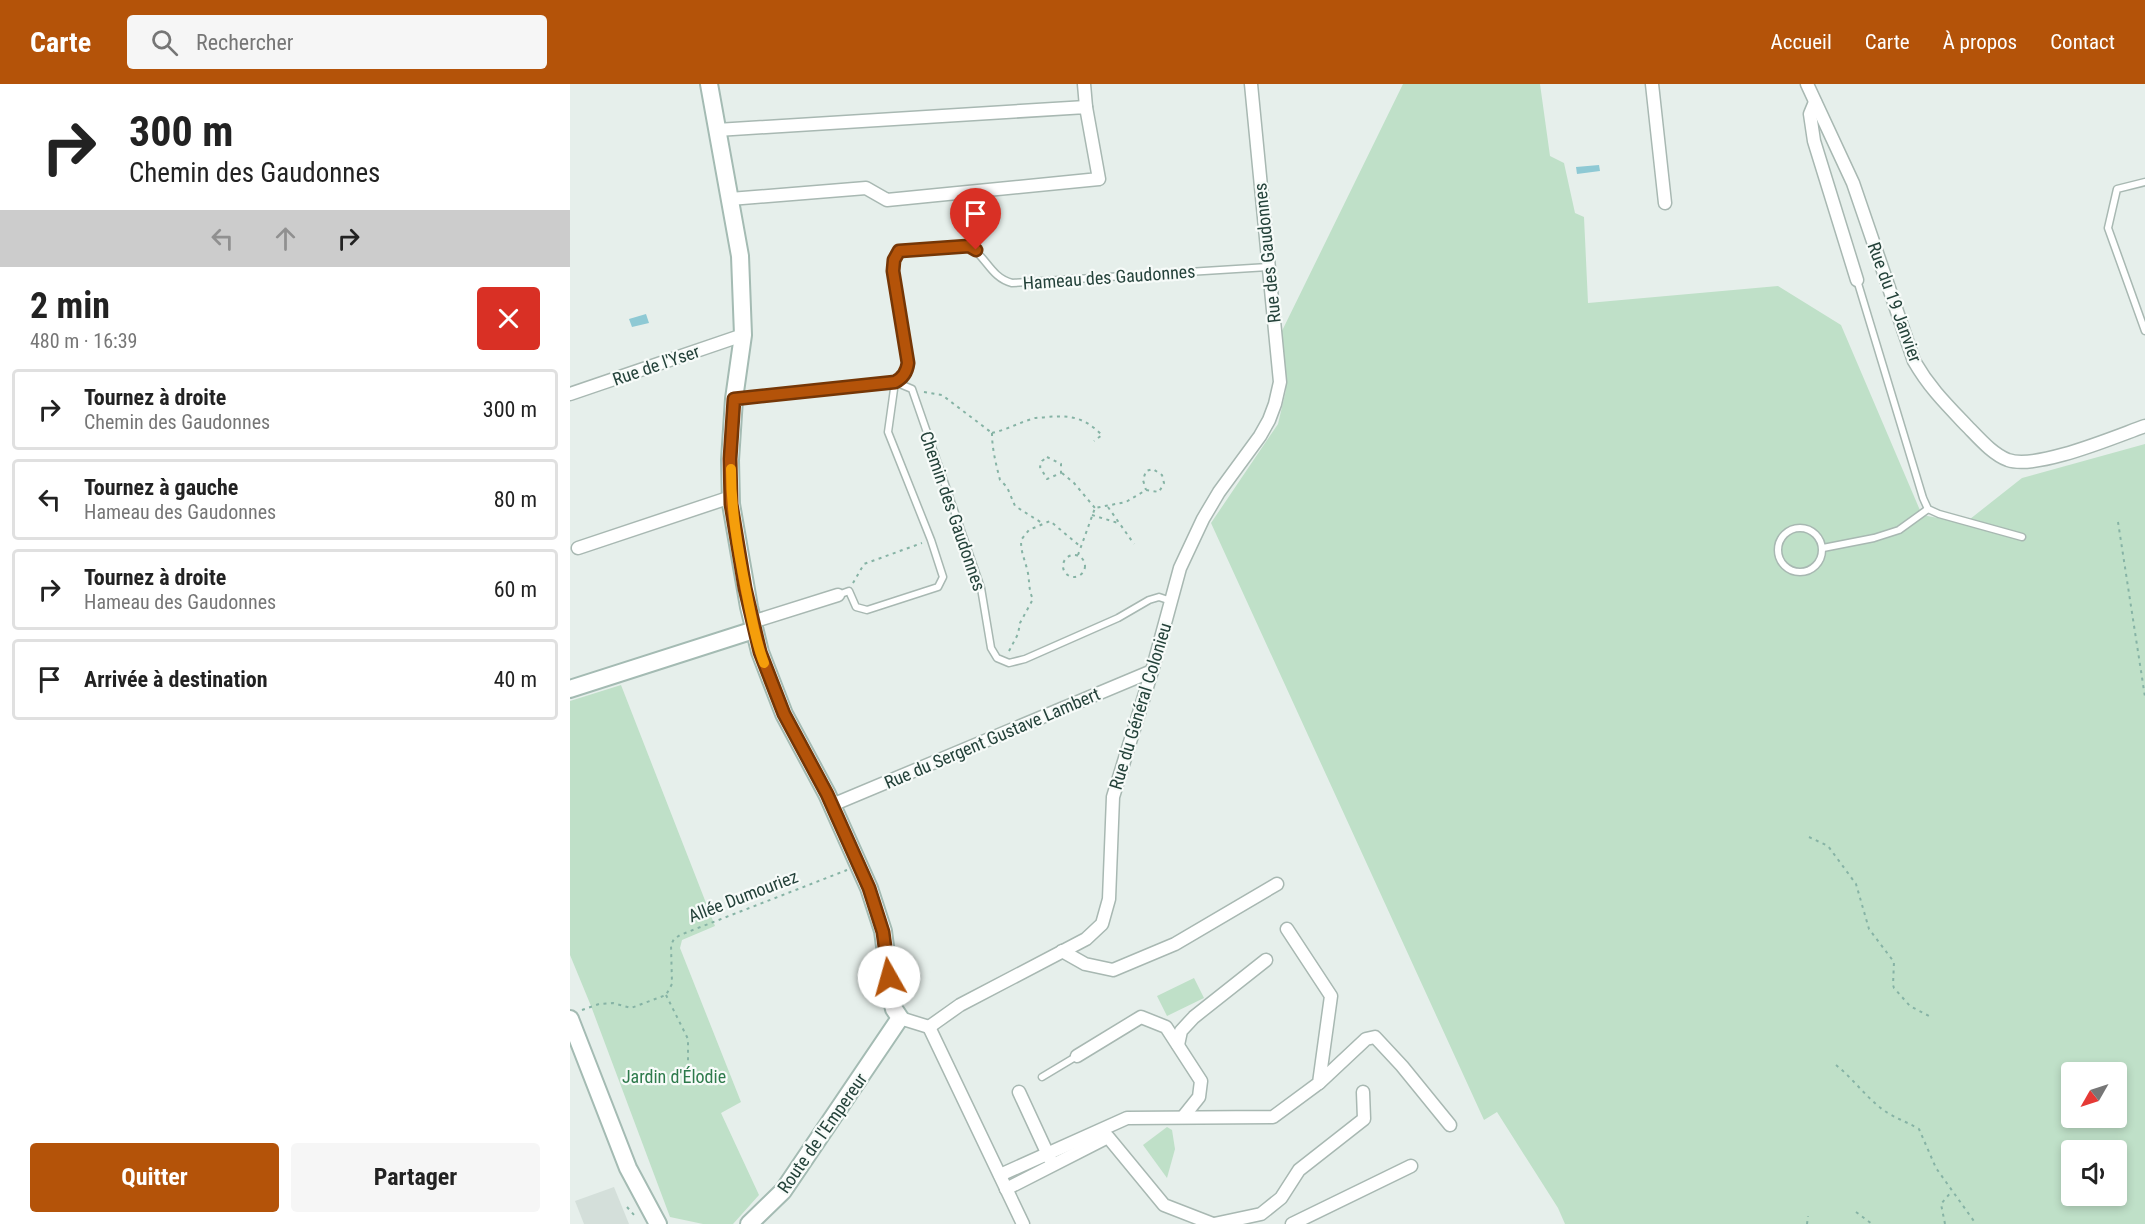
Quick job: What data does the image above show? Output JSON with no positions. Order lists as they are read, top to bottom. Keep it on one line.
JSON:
{"streets":{"street":["Rue des Gaudonnes","Rue du 19 Janvier","Rue de l'Yser","Rue du Général Colonieu","Rue du Sergent Gustave Lambert","Route de l'Empereur"],"lane":["Hameau des Gaudonnes","Chemin des Gaudonnes"],"path":["Allée Dumouriez"]},"crossings":[["Rue des Gaudonnes","Hameau des Gaudonnes"],["Rue des Gaudonnes","Rue du Général Colonieu"],["Rue du Général Colonieu","Rue du Sergent Gustave Lambert"]],"parks":["Jardin d'Élodie"],"north":"bottom left","page":{"header":"Carte","search":"Rechercher","nav":["Accueil","Carte","À propos","Contact"],"turn":["300 m","Chemin des Gaudonnes"],"heading":["2 min","480 m · 16:39"],"list":[{"name":"Tournez à droite","note":"Chemin des Gaudonnes","value":"300 m"},{"name":"Tournez à gauche","note":"Hameau des Gaudonnes","value":"80 m"},{"name":"Tournez à droite","note":"Hameau des Gaudonnes","value":"60 m"},{"name":"Arrivée à destination","value":"40 m"}],"buttons":["Quitter","Partager"]}}
